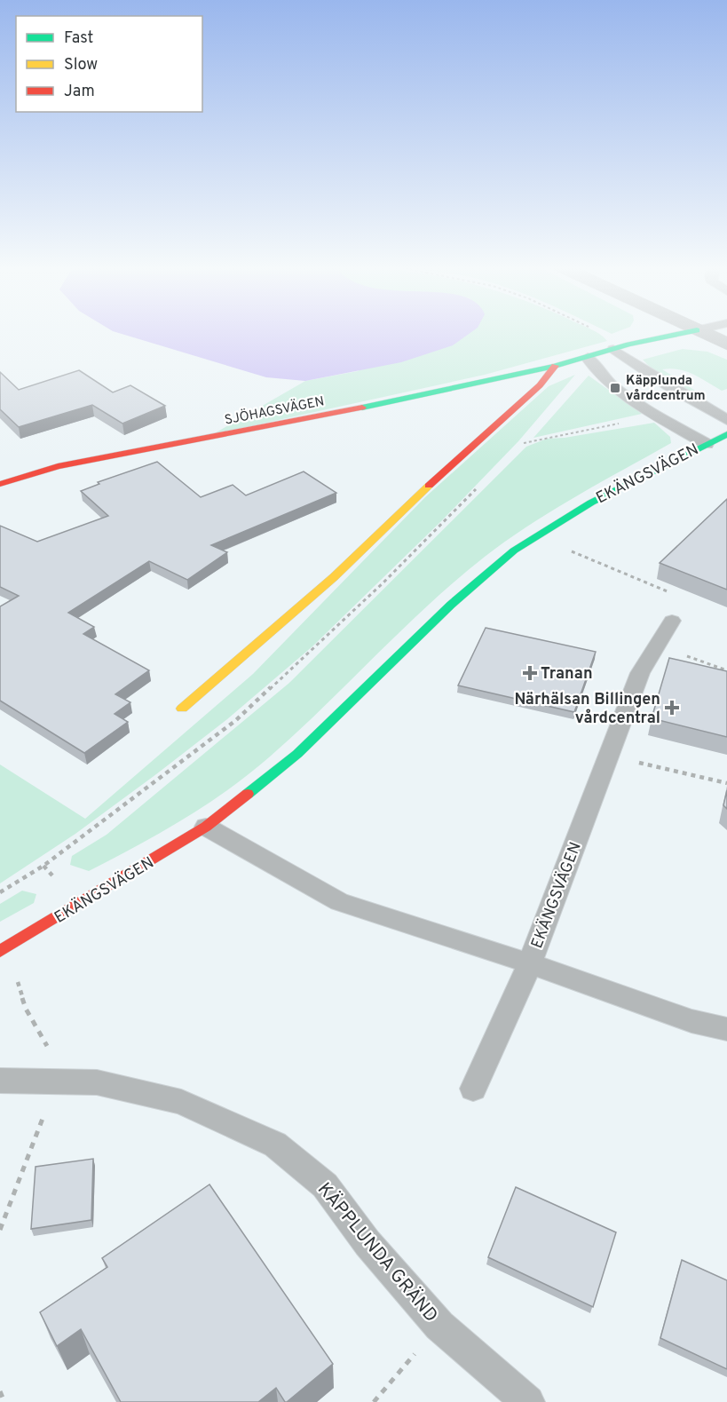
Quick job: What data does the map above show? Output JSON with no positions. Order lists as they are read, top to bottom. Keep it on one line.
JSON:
{"streets":{"street":["SJÖHAGSVÄGEN","EKÄNGSVÄGEN"],"lane":["KÄPPLUNDA GRÄND"]},"places":{"transit":["Käpplunda vårdcentrum"],"health":["Tranan","Närhälsan Billingen vårdcentral"]},"legend":["Fast","Slow","Jam"]}
